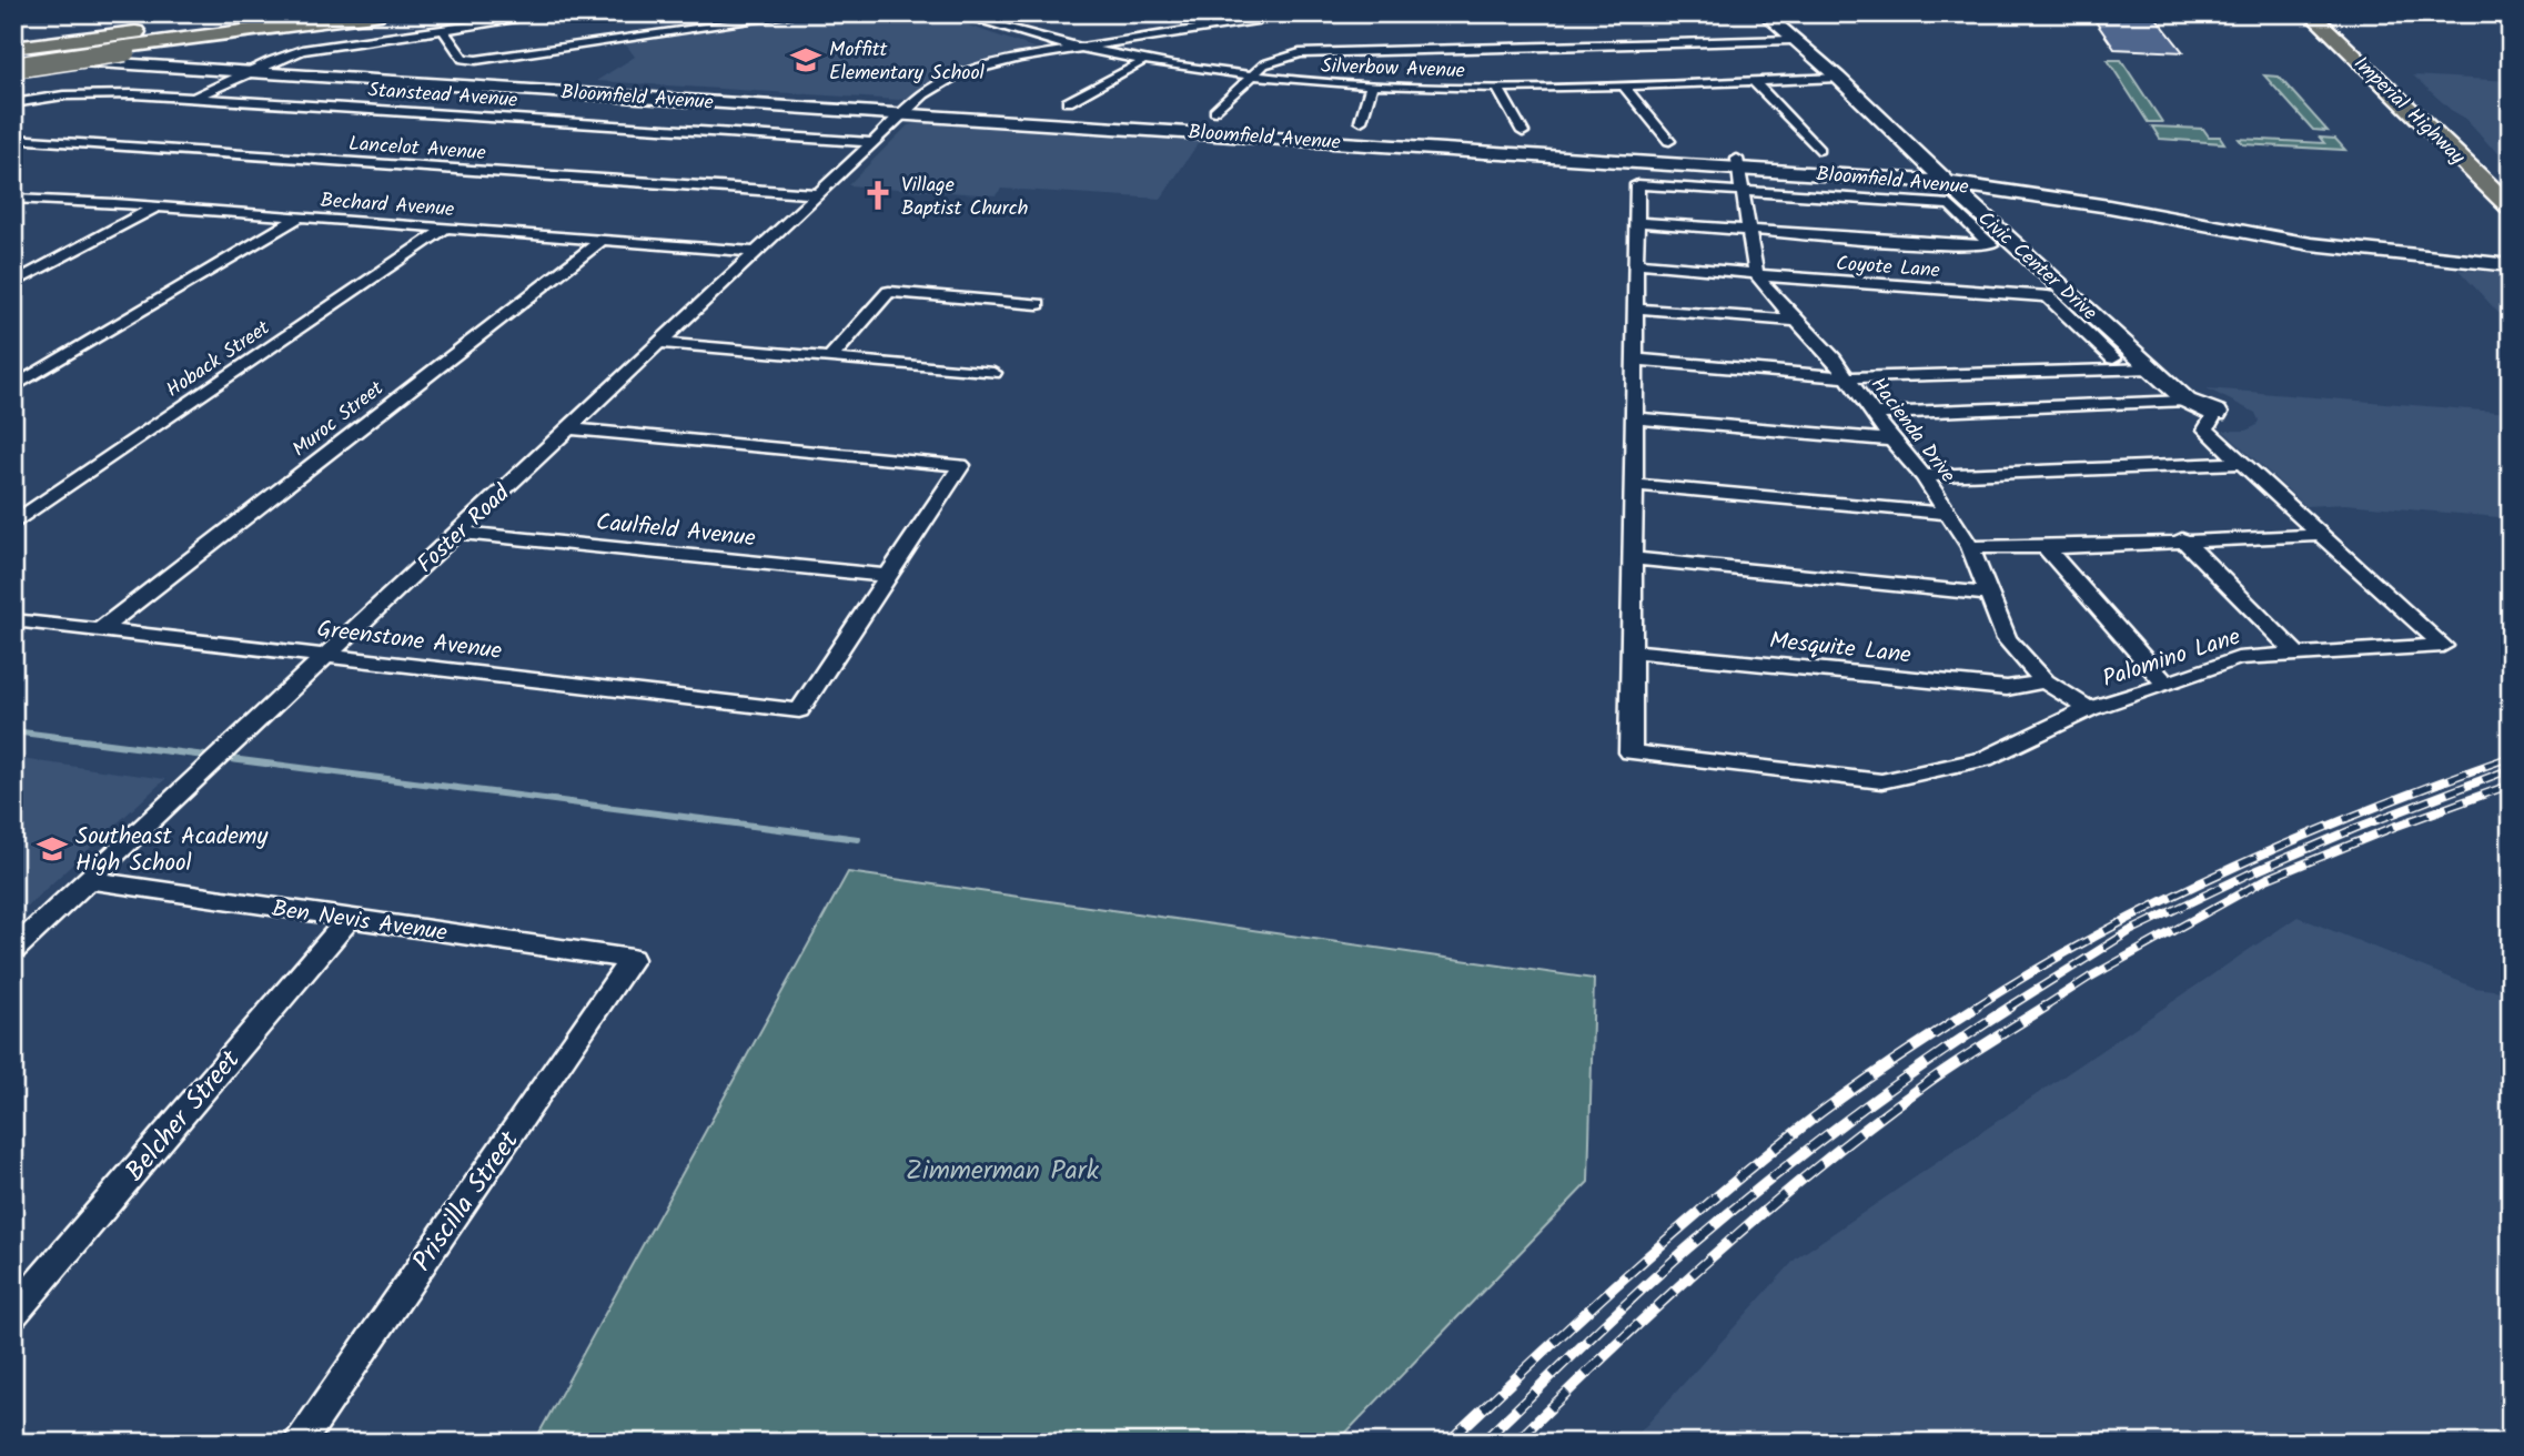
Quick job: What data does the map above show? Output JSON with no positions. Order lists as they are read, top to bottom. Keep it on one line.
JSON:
{"streets":{"main road":["Bloomfield Avenue","Imperial Highway","Civic Center Drive"],"street":["Silverbow Avenue","Stanstead Avenue","Lancelot Avenue","Bechard Avenue","Coyote Lane","Hoback Street","Muroc Street","Hacienda Drive","Foster Road","Caulfield Avenue","Greenstone Avenue","Mesquite Lane","Palomino Lane","Ben Nevis Avenue","Belcher Street","Priscilla Street"]},"crossings":[["Silverbow Avenue","Civic Center Drive"],["Silverbow Avenue","Foster Road"],["Stanstead Avenue","Foster Road"],["Bloomfield Avenue","Civic Center Drive"],["Bloomfield Avenue","Hacienda Drive"],["Bloomfield Avenue","Foster Road"],["Lancelot Avenue","Foster Road"],["Bechard Avenue","Hoback Street"],["Bechard Avenue","Muroc Street"],["Bechard Avenue","Foster Road"],["Coyote Lane","Hacienda Drive"],["Muroc Street","Greenstone Avenue"],["Hacienda Drive","Mesquite Lane"],["Hacienda Drive","Palomino Lane"],["Foster Road","Caulfield Avenue"],["Foster Road","Greenstone Avenue"],["Foster Road","Ben Nevis Avenue"],["Caulfield Avenue","Greenstone Avenue"],["Mesquite Lane","Palomino Lane"],["Ben Nevis Avenue","Belcher Street"],["Ben Nevis Avenue","Priscilla Street"]],"parks":["Zimmerman Park"],"places":{"school or university":["Moffitt Elementary School","Southeast Academy High School"],"church":["Village Baptist Church"]}}
